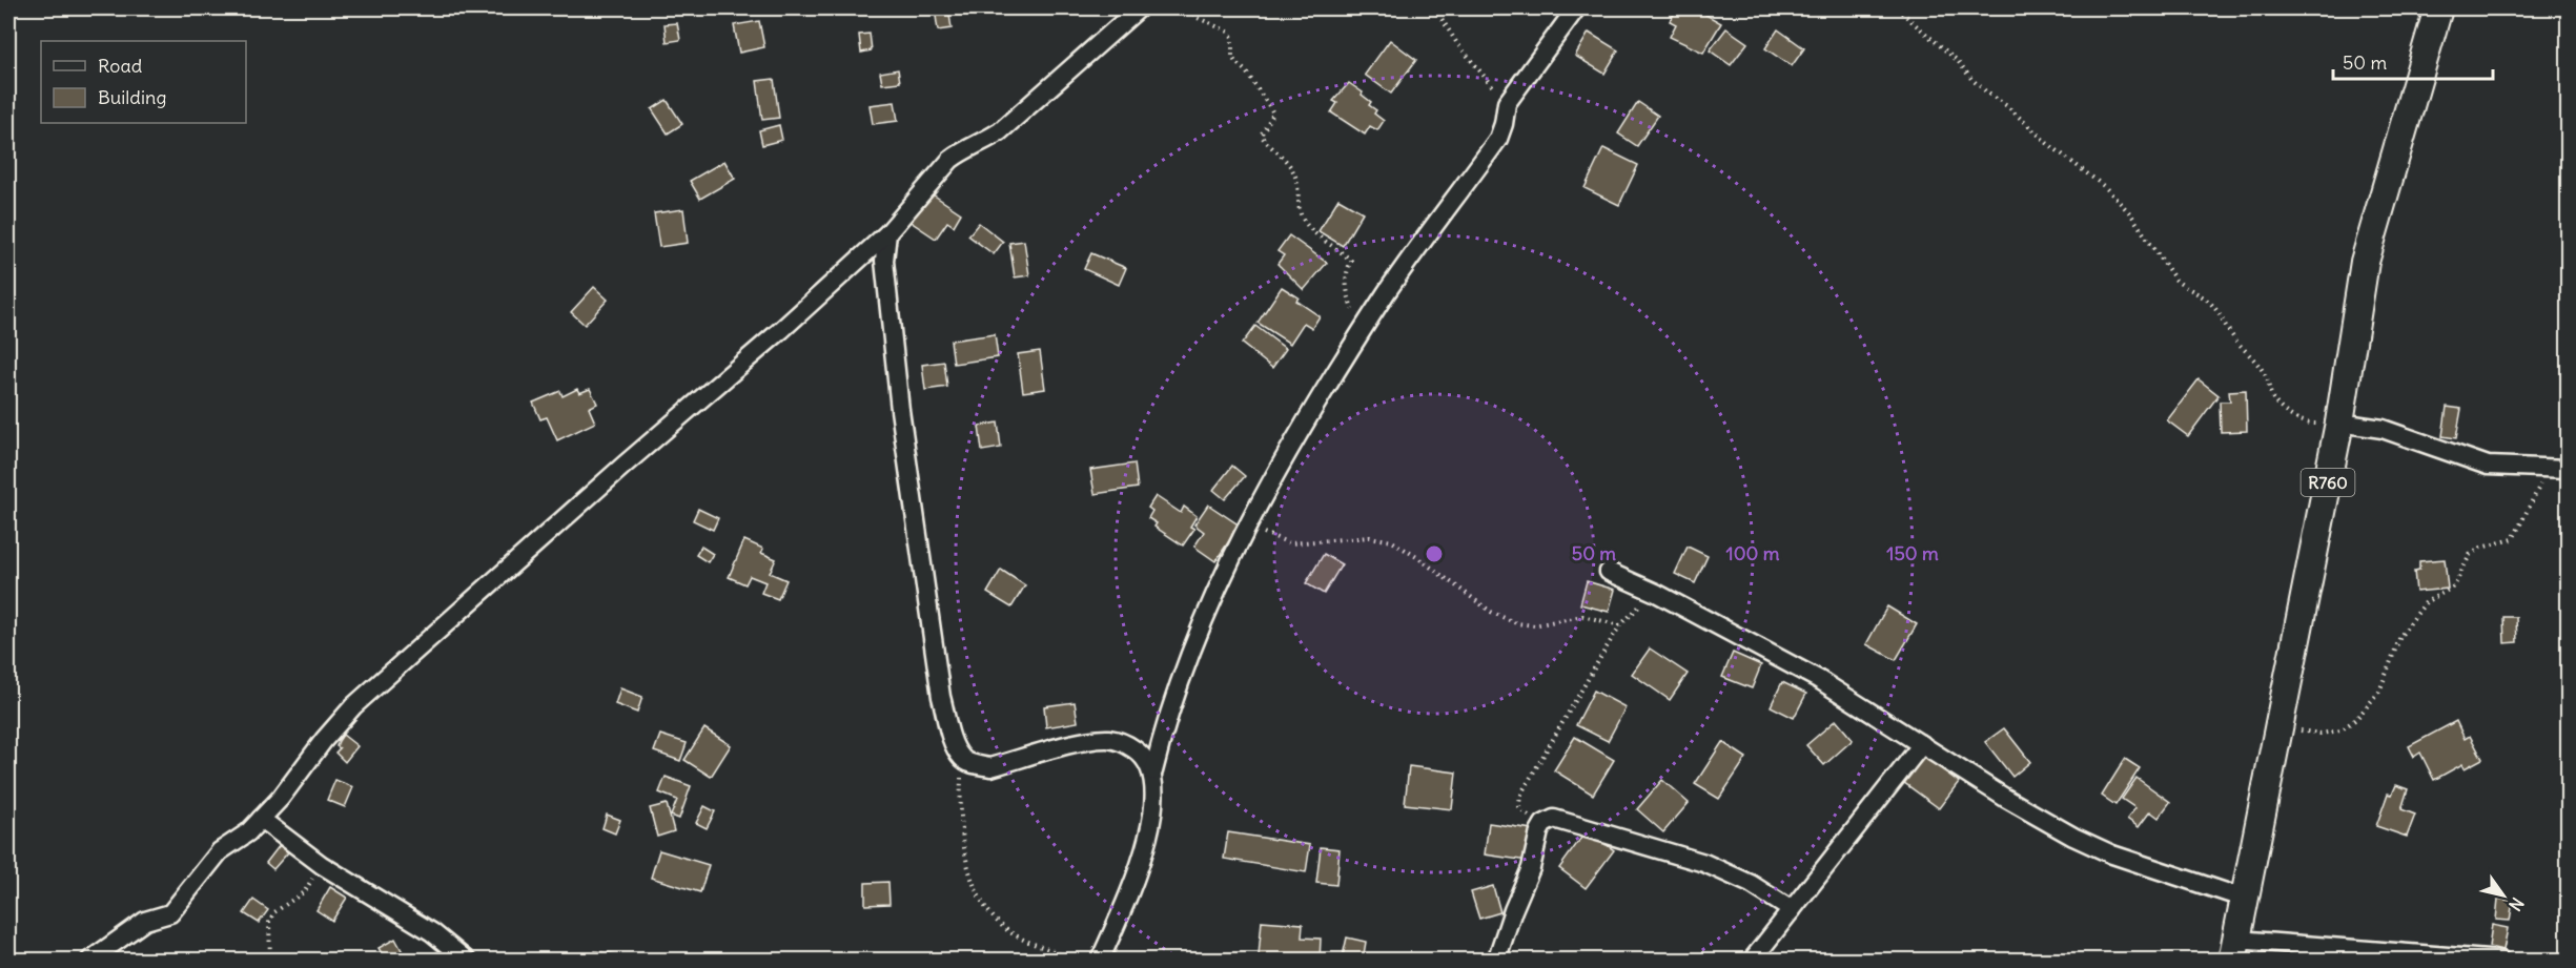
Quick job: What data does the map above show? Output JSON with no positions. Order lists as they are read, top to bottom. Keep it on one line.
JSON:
{"streets":{"main road":["R760"]},"legend":["Road","Building"],"scale_bar":"50 m","north":"bottom right","rings":["50 m","100 m","150 m"]}
